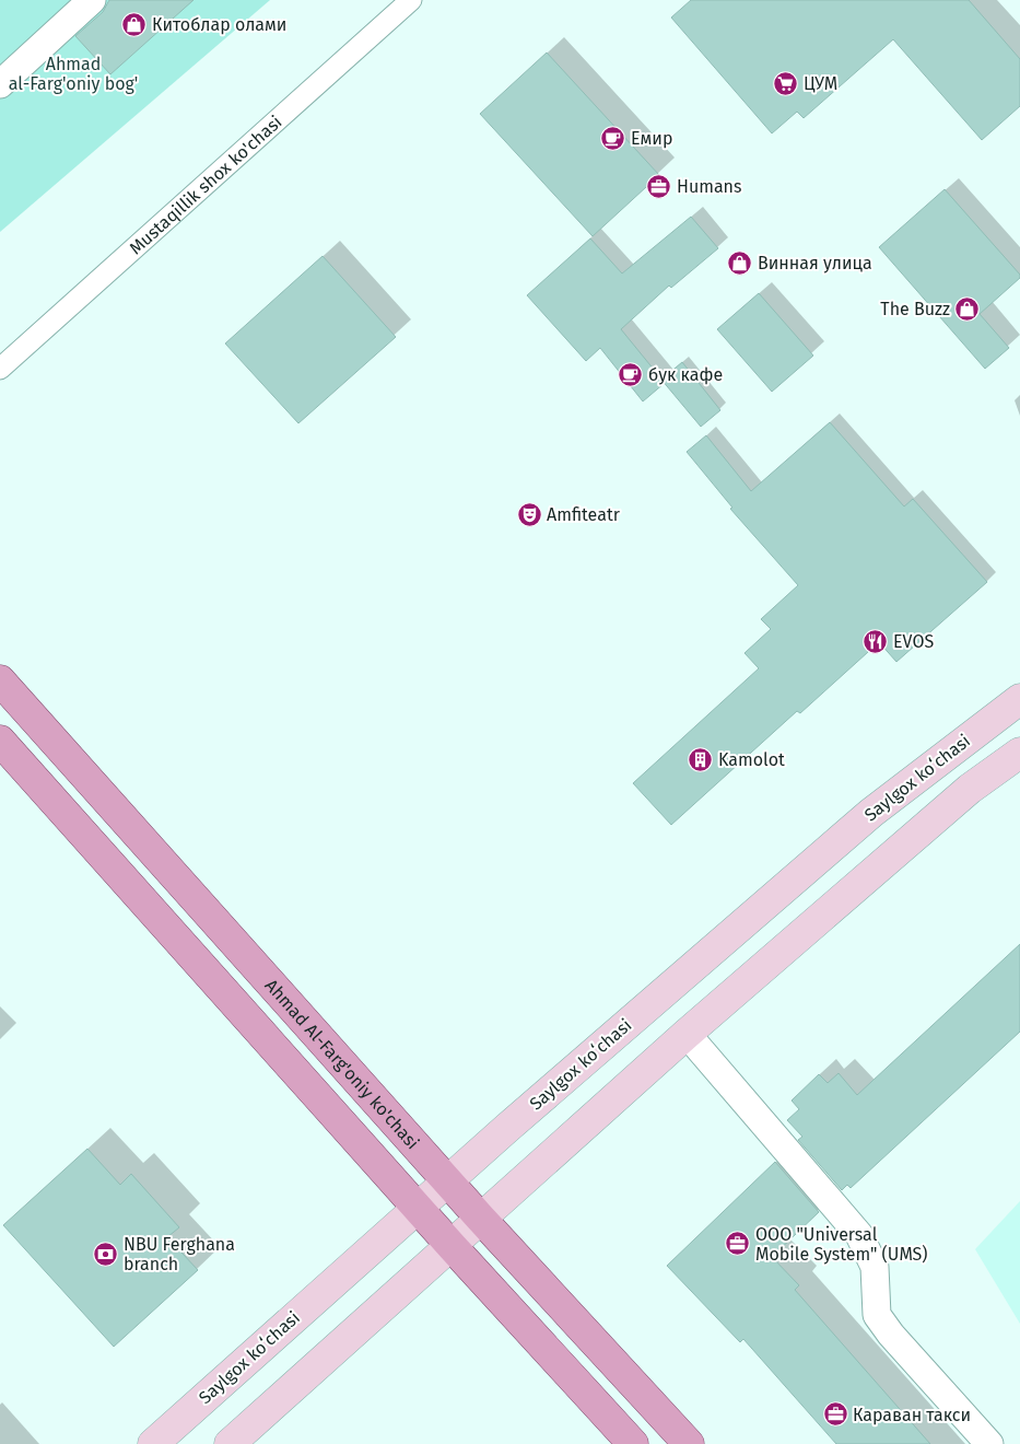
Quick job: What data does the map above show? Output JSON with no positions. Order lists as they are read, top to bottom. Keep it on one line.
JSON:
{"streets":{"main road":["Saylgox koʻchasi","Ahmad Al-Farg'oniy ko'chasi"],"street":["Mustaqillik shox ko'chasi"]},"crossings":[["Saylgox koʻchasi","Ahmad Al-Farg'oniy ko'chasi"]],"parks":["Ahmad al-Farg'oniy bog'"],"places":{"shop":["Китоблар олами","Винная улица","The Buzz"],"supermarket":["ЦУМ"],"cafe":["Емир","бук кафе"],"office":["Humans","ООО \"Universal Mobile System\" (UMS)","Караван такси"],"theatre":["Amfiteatr"],"restaurant":["EVOS"],"building":["Kamolot"],"bank":["NBU Ferghana branch"]}}
